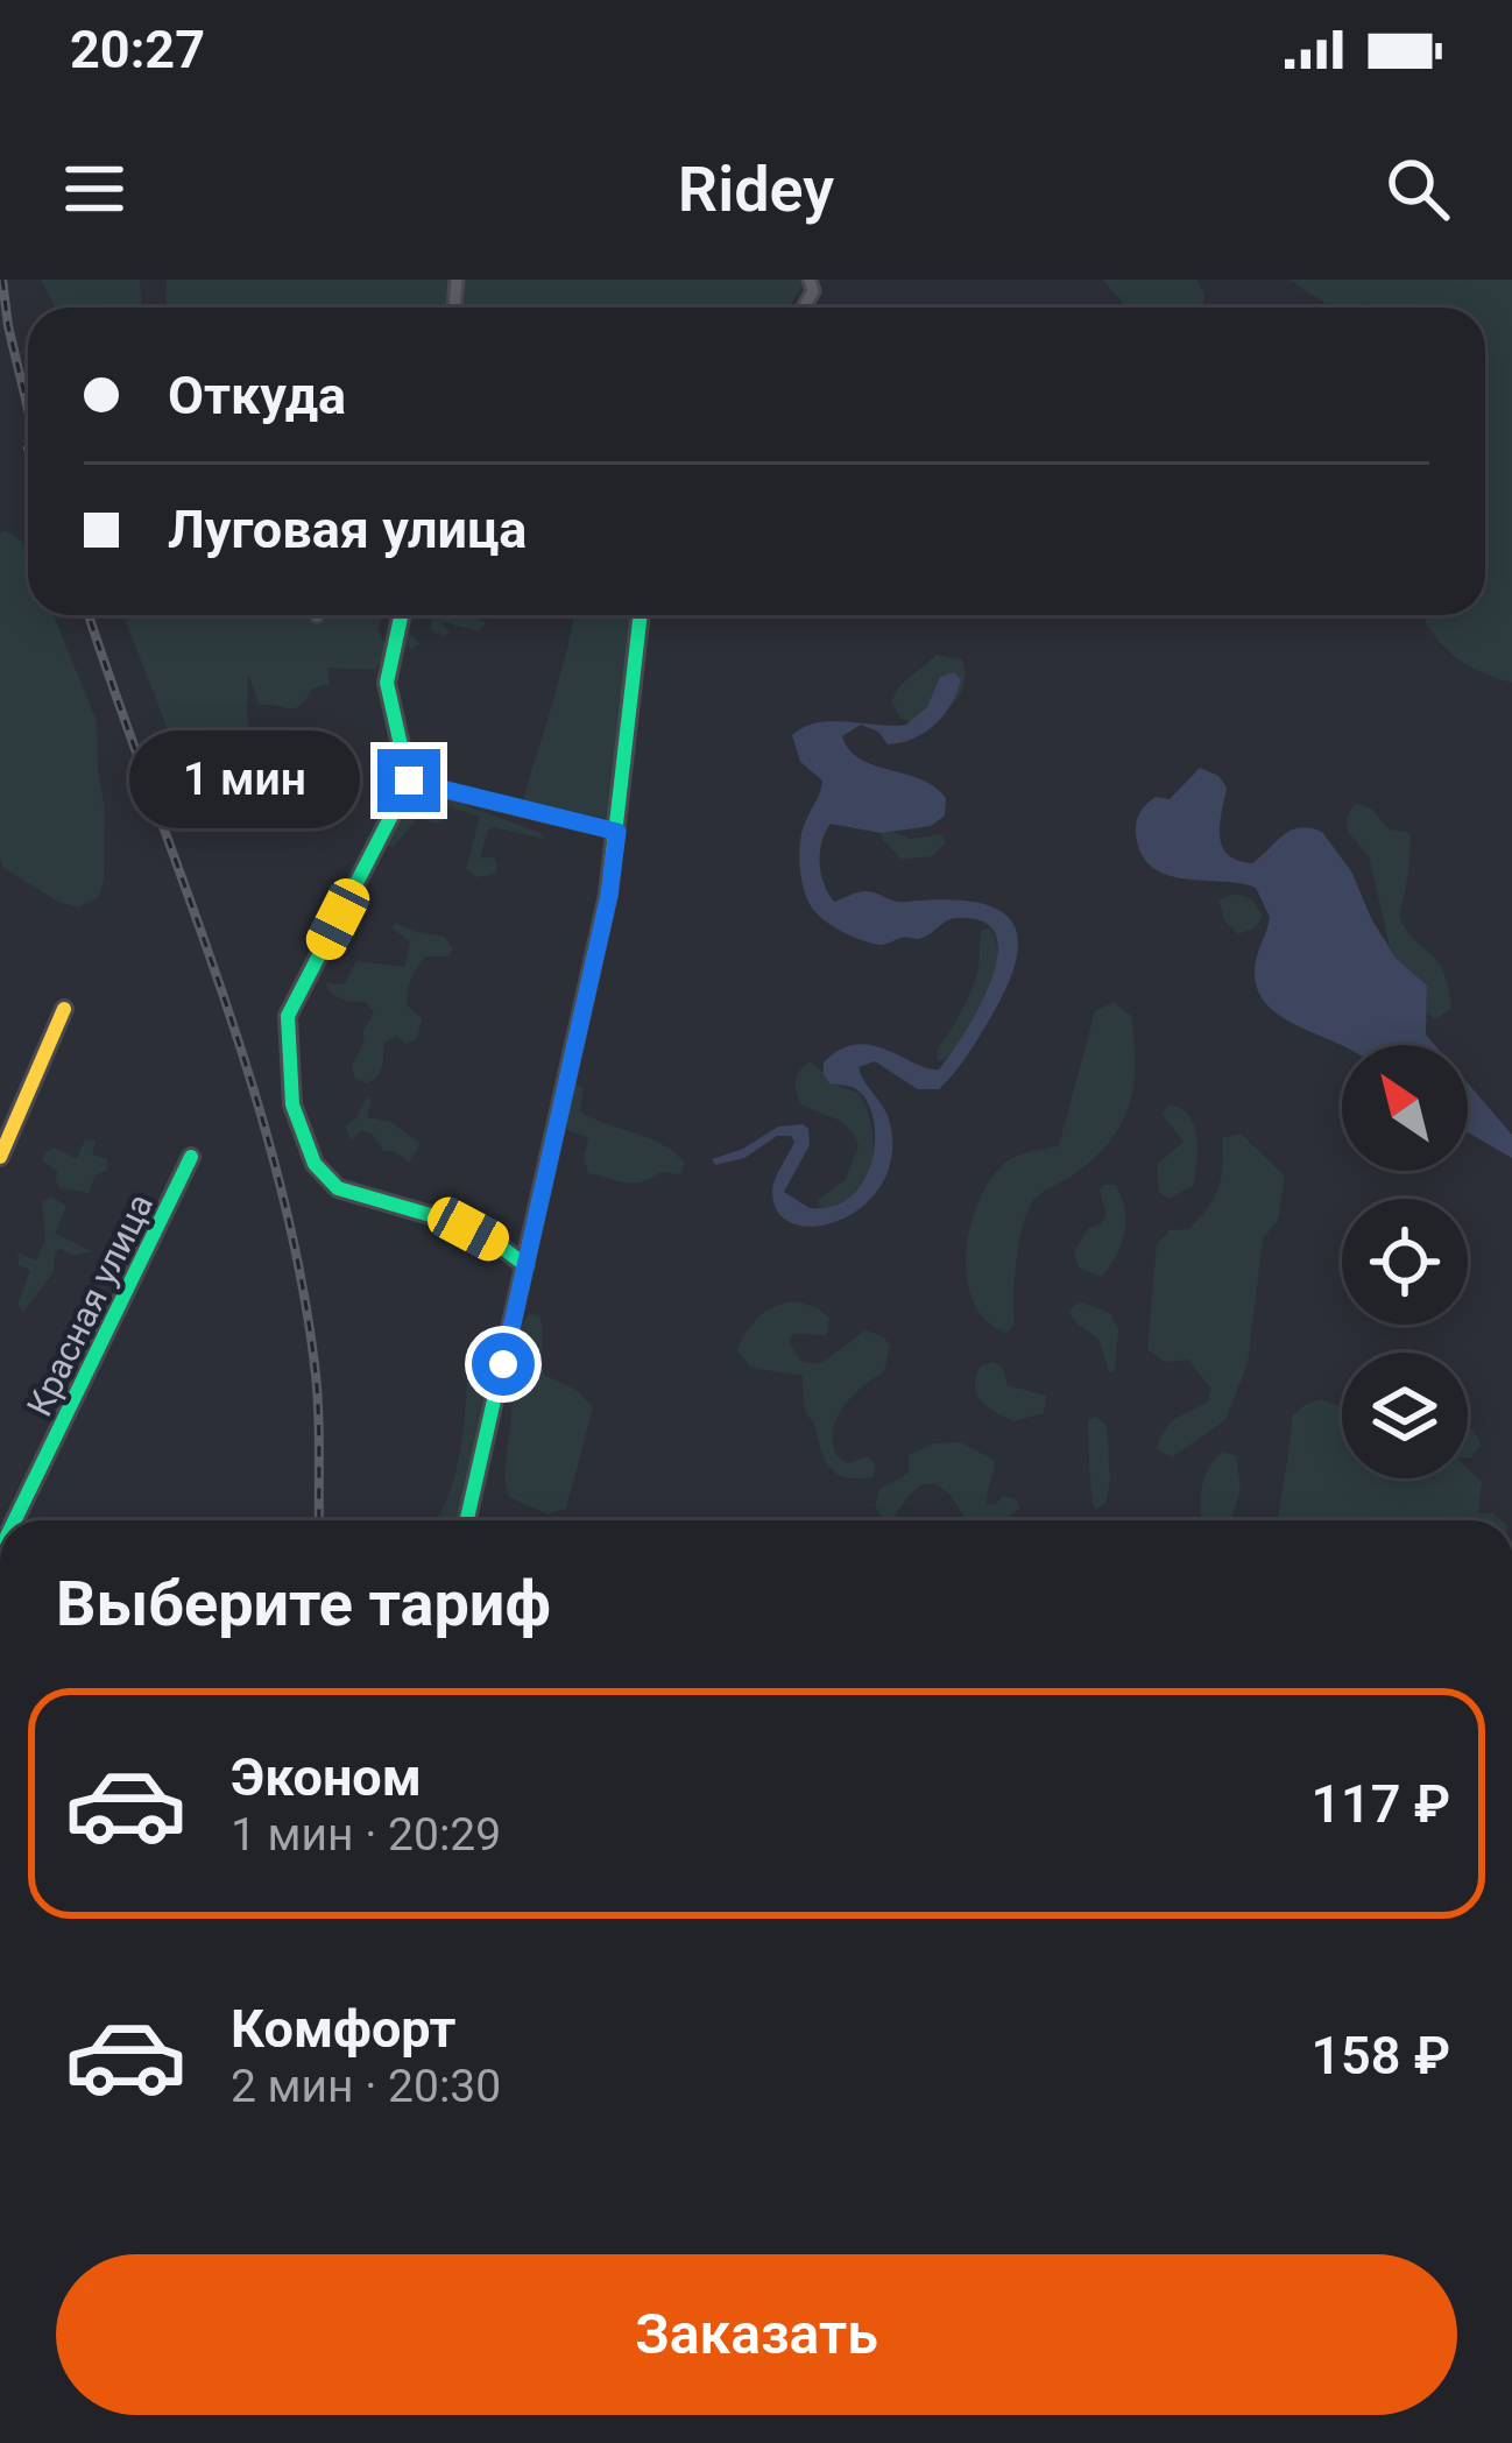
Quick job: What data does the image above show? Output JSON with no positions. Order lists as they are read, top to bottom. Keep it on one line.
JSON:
{"streets":{"street":["Красная улица"]},"north":"top left","page":{"status":"20:27","header":"Ridey","banner":["Откуда","Луговая улица"],"bubble":"1 мин","heading":"Выберите тариф","list":[{"name":"Эконом","note":"1 мин · 20:29","value":"117 ₽"},{"name":"Комфорт","note":"2 мин · 20:30","value":"158 ₽"}],"buttons":"Заказать"}}
